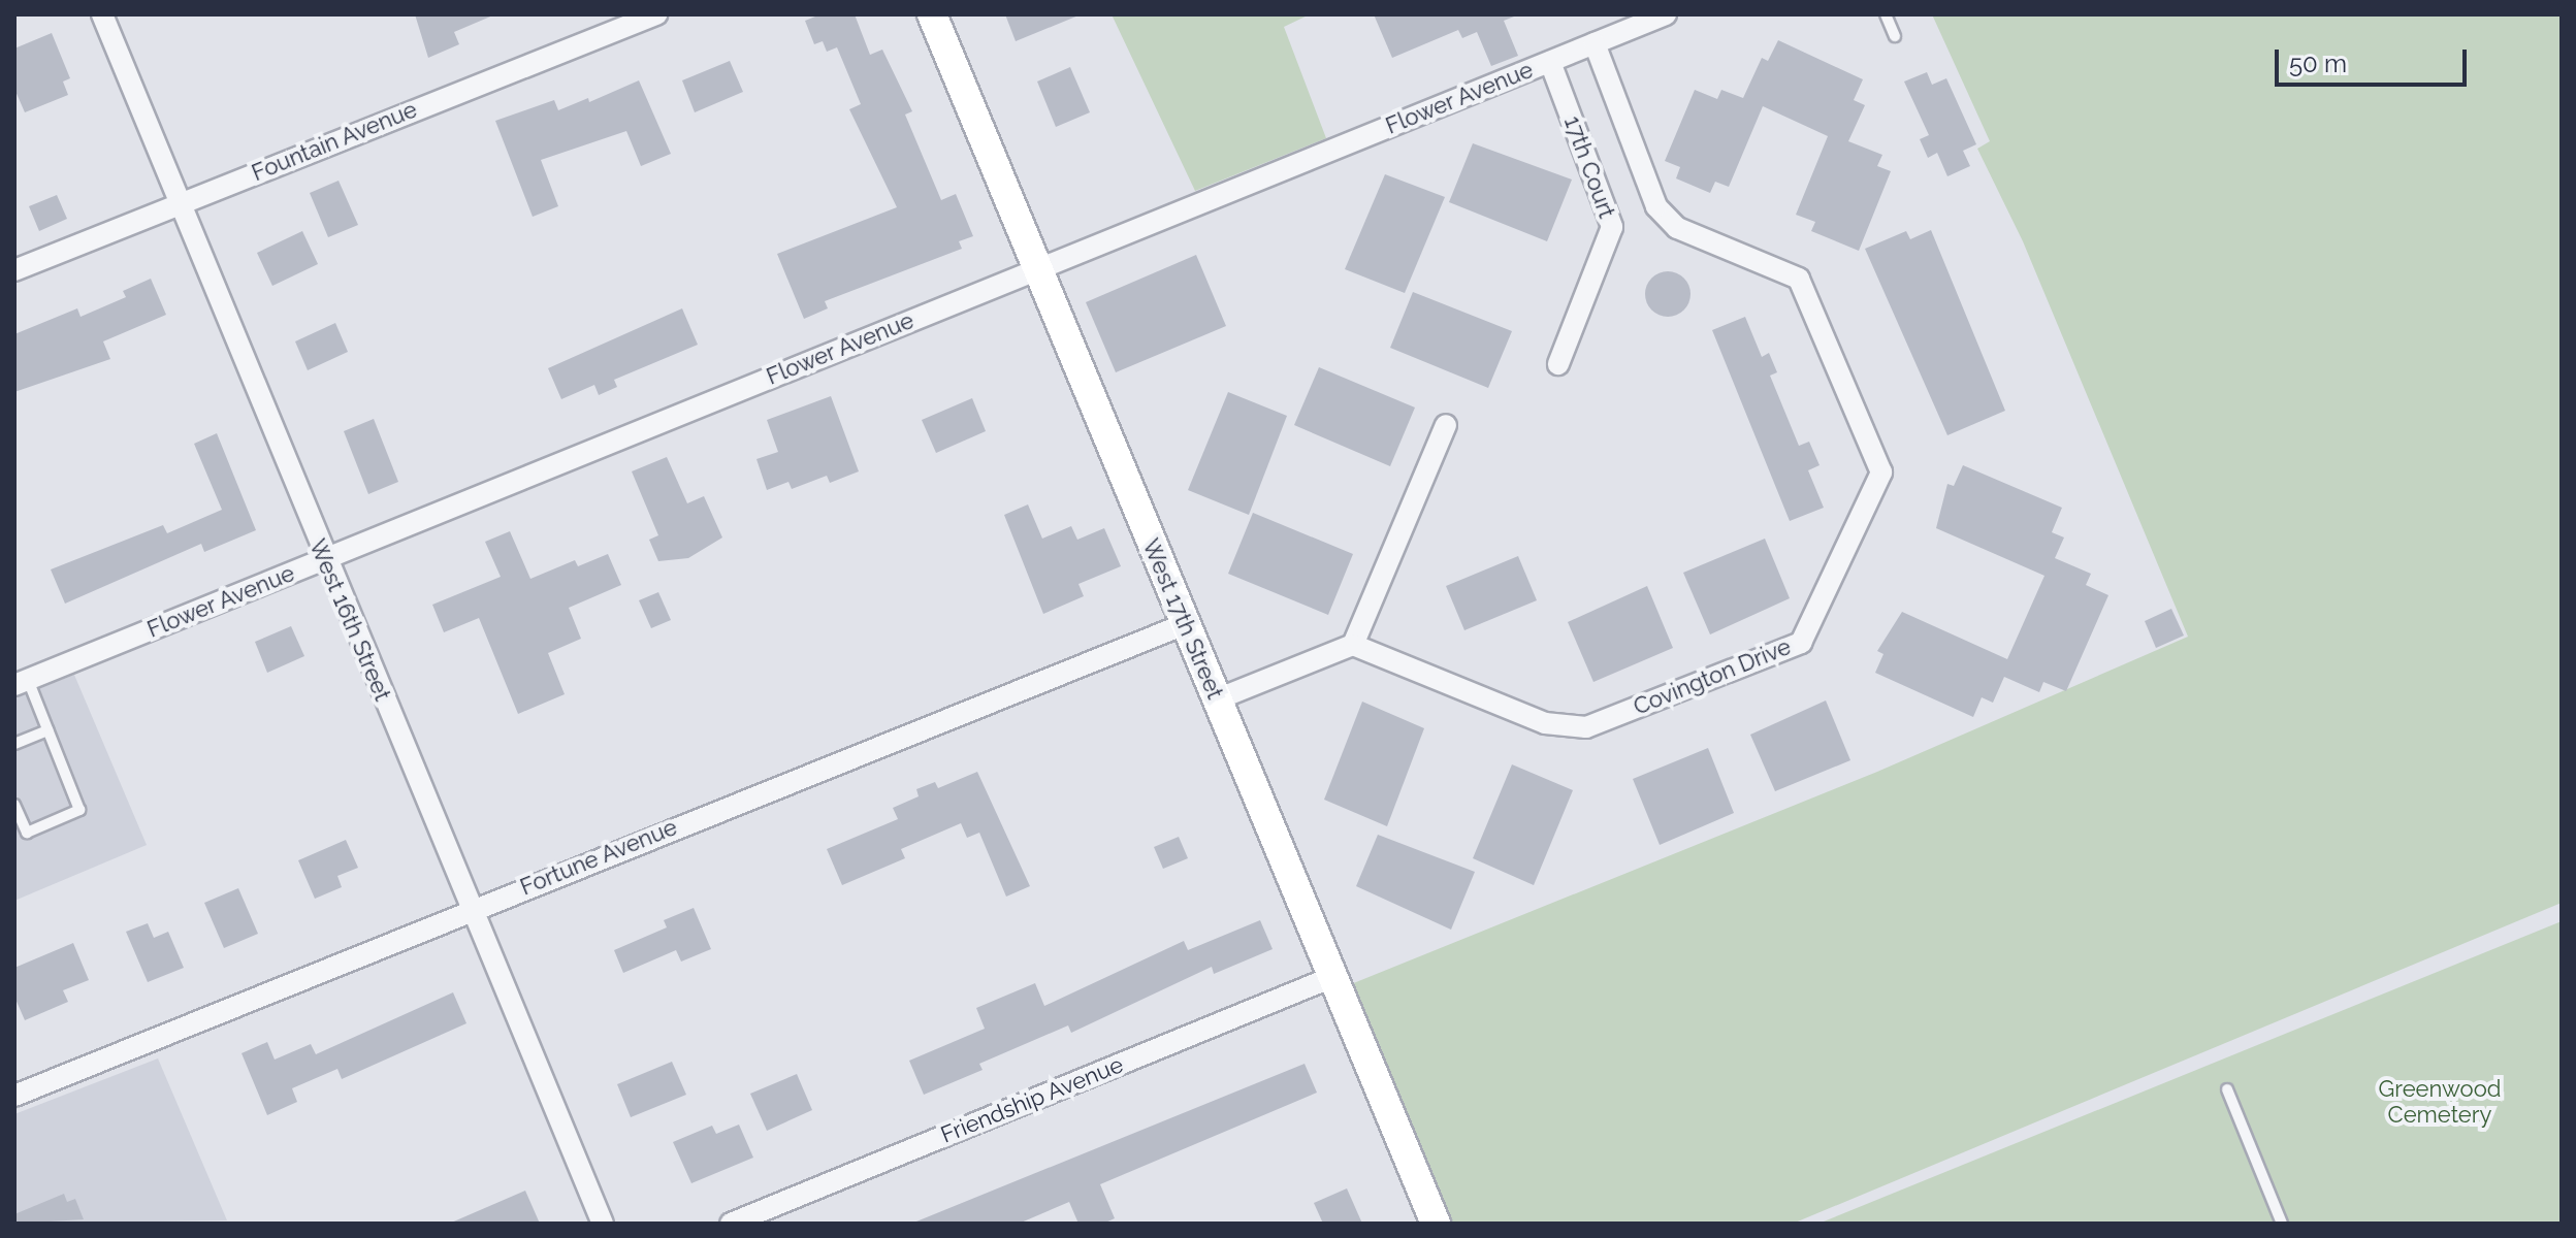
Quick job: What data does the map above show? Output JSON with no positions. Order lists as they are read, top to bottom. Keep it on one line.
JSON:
{"streets":{"main road":["West 17th Street"],"street":["Flower Avenue","Fountain Avenue","17th Court","West 16th Street","Covington Drive","Fortune Avenue","Friendship Avenue"]},"crossings":[["Flower Avenue","17th Court"],["Flower Avenue","West 17th Street"],["Flower Avenue","West 16th Street"],["Flower Avenue","Covington Drive"],["Fountain Avenue","West 16th Street"],["West 17th Street","Fortune Avenue"],["West 17th Street","Friendship Avenue"],["West 16th Street","Fortune Avenue"]],"parks":["Greenwood Cemetery"],"scale_bar":"50 m"}
